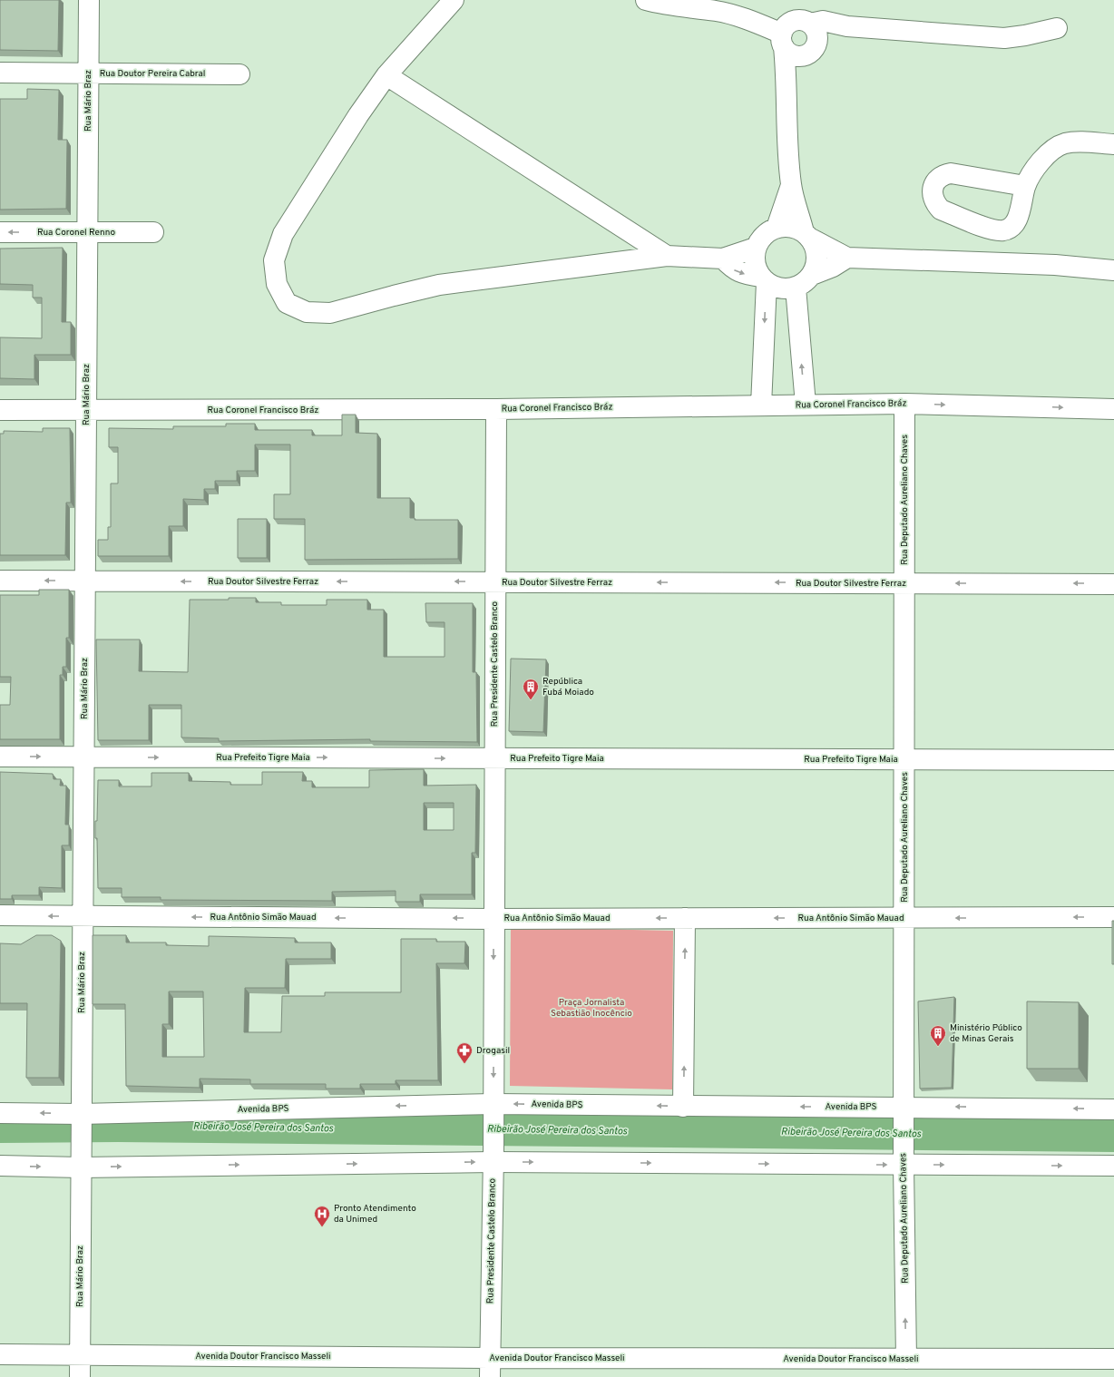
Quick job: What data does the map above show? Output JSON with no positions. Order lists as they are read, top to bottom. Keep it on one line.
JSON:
{"streets":{"street":["Rua Doutor Pereira Cabral","Rua Mário Braz","Rua Coronel Renno","Rua Coronel Francisco Bráz","Rua Deputado Aureliano Chaves","Rua Doutor Silvestre Ferraz","Rua Presidente Castelo Branco","Rua Prefeito Tigre Maia","Rua Antônio Simão Mauad","Avenida BPS","Avenida Doutor Francisco Masseli"]},"crossings":[["Rua Doutor Pereira Cabral","Rua Mário Braz"],["Rua Mário Braz","Rua Coronel Renno"],["Rua Mário Braz","Rua Coronel Francisco Bráz"],["Rua Mário Braz","Rua Doutor Silvestre Ferraz"],["Rua Mário Braz","Rua Prefeito Tigre Maia"],["Rua Mário Braz","Rua Antônio Simão Mauad"],["Rua Mário Braz","Avenida BPS"],["Rua Mário Braz","Avenida Doutor Francisco Masseli"],["Rua Coronel Francisco Bráz","Rua Deputado Aureliano Chaves"],["Rua Coronel Francisco Bráz","Rua Presidente Castelo Branco"],["Rua Deputado Aureliano Chaves","Rua Doutor Silvestre Ferraz"],["Rua Deputado Aureliano Chaves","Rua Prefeito Tigre Maia"],["Rua Deputado Aureliano Chaves","Rua Antônio Simão Mauad"],["Rua Deputado Aureliano Chaves","Avenida BPS"],["Rua Deputado Aureliano Chaves","Avenida Doutor Francisco Masseli"],["Rua Doutor Silvestre Ferraz","Rua Presidente Castelo Branco"],["Rua Presidente Castelo Branco","Rua Prefeito Tigre Maia"],["Rua Presidente Castelo Branco","Rua Antônio Simão Mauad"],["Rua Presidente Castelo Branco","Avenida BPS"],["Rua Presidente Castelo Branco","Avenida Doutor Francisco Masseli"]],"one_way":["Rua Coronel Renno","Rua Doutor Silvestre Ferraz","Rua Prefeito Tigre Maia","Rua Antônio Simão Mauad"],"water":["Ribeirão José Pereira dos Santos"],"parks":["Praça Jornalista Sebastião Inocêncio"],"places":{"building":["República Fubá Moiado","Ministério Público de Minas Gerais"],"pharmacy":["Drogasil"],"hospital":["Pronto Atendimento da Unimed"]}}
